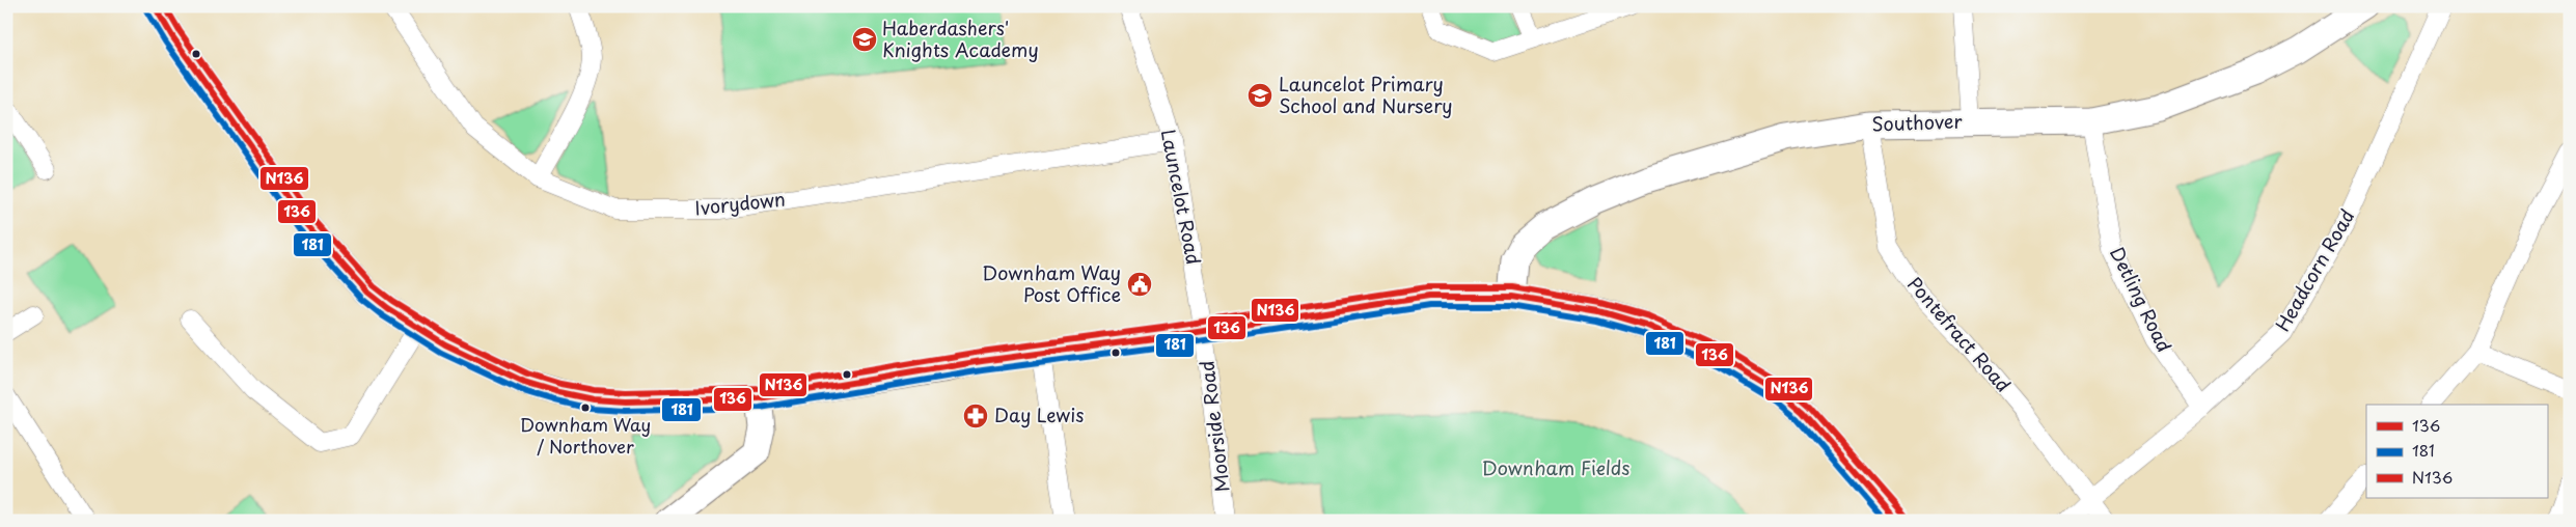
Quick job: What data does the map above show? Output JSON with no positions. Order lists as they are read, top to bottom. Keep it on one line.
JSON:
{"streets":{"street":["Southover","Launcelot Road","Ivorydown","Headcorn Road","Detling Road","Pontefract Road","Moorside Road"]},"crossings":[["Southover","Detling Road"],["Southover","Pontefract Road"],["Launcelot Road","Ivorydown"],["Launcelot Road","Moorside Road"],["Headcorn Road","Detling Road"],["Headcorn Road","Pontefract Road"]],"parks":["Downham Fields"],"places":{"school or university":["Haberdashers' Knights Academy","Launcelot Primary School and Nursery"],"public building":["Downham Way Post Office"],"other":["Downham Way / Northover"],"pharmacy":["Day Lewis"]},"lines":["transit line 136","transit line N136","transit line 181"],"legend":["136","181","N136"]}
